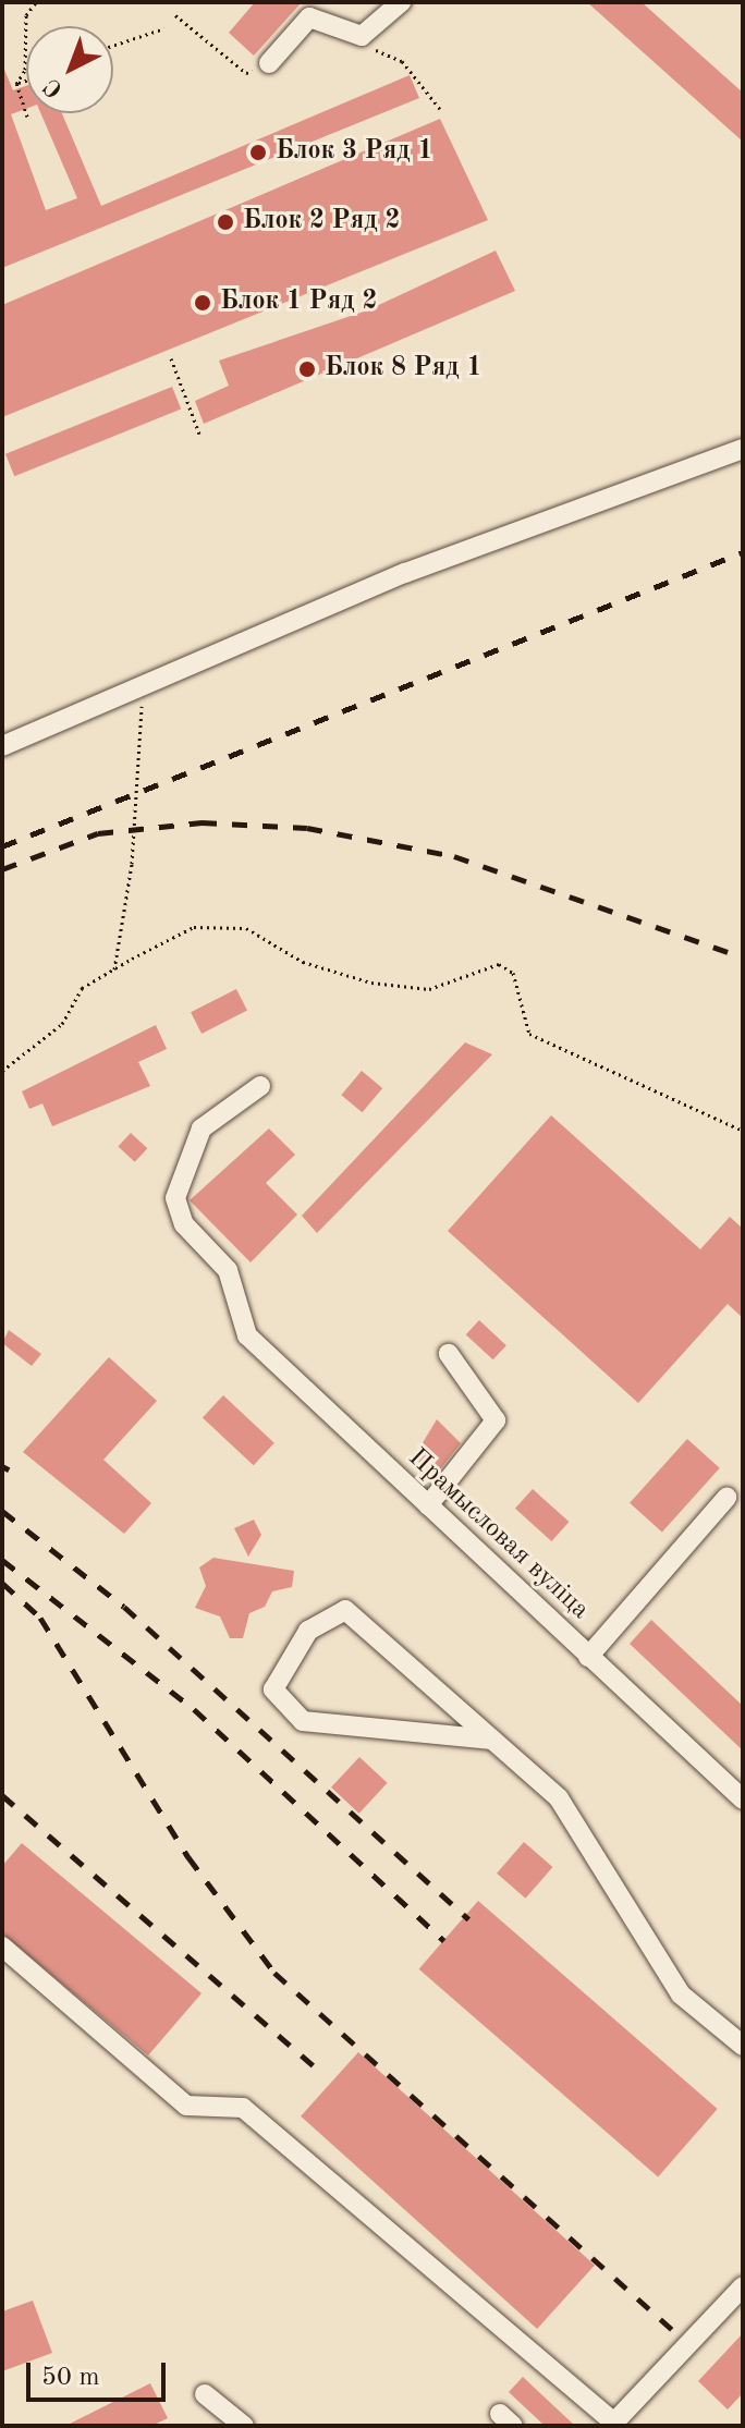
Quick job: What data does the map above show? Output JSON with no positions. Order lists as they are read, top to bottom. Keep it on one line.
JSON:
{"streets":{"street":["Прамысловая вуліца"]},"places":["Блок 3 Ряд 1","Блок 2 Ряд 2","Блок 1 Ряд 2","Блок 8 Ряд 1"],"scale_bar":"50 m","north":"bottom left"}
